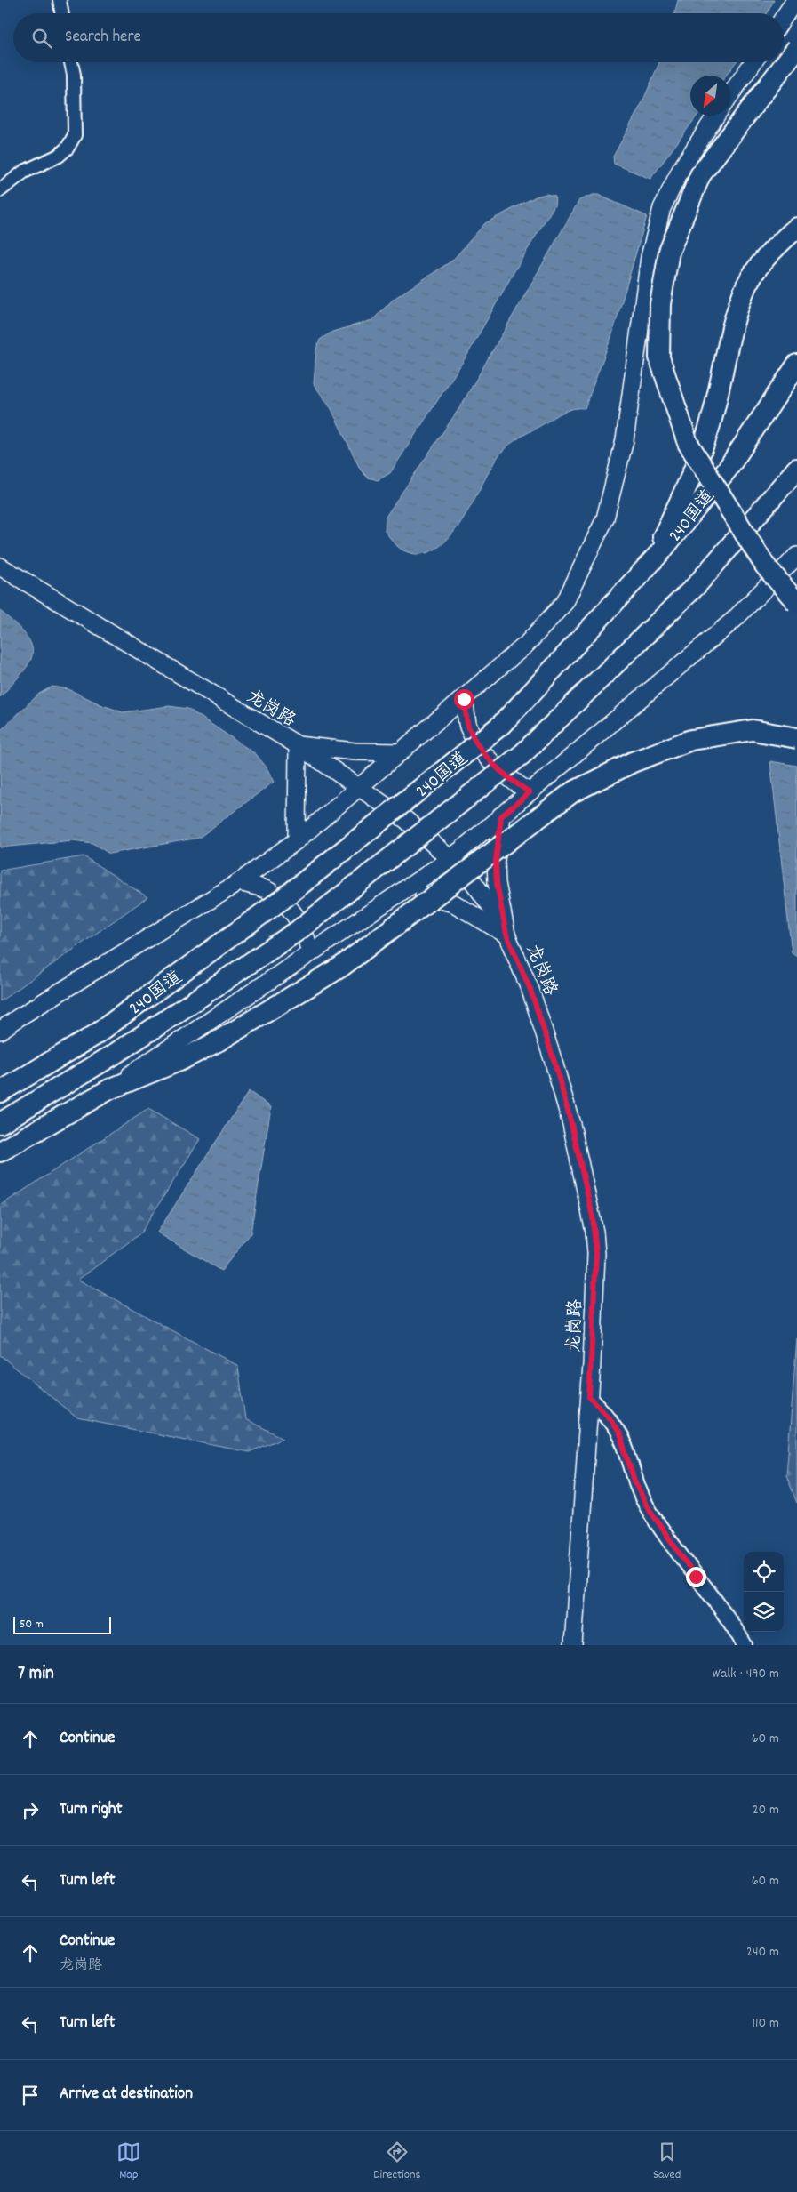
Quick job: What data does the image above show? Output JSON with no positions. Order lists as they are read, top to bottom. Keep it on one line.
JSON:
{"streets":{"highway":["240国道"],"main road":["龙岗路"]},"scale_bar":"50 m","north":"bottom left","page":{"search":"Search here","scale":"50 m","heading":["7 min","Walk · 490 m"],"list":[["Continue","60 m"],["Turn right","20 m"],["Turn left","60 m"],["Continue","龙岗路","240 m"],["Turn left","110 m"],"Arrive at destination"],"nav":["Map","Directions","Saved"]}}
